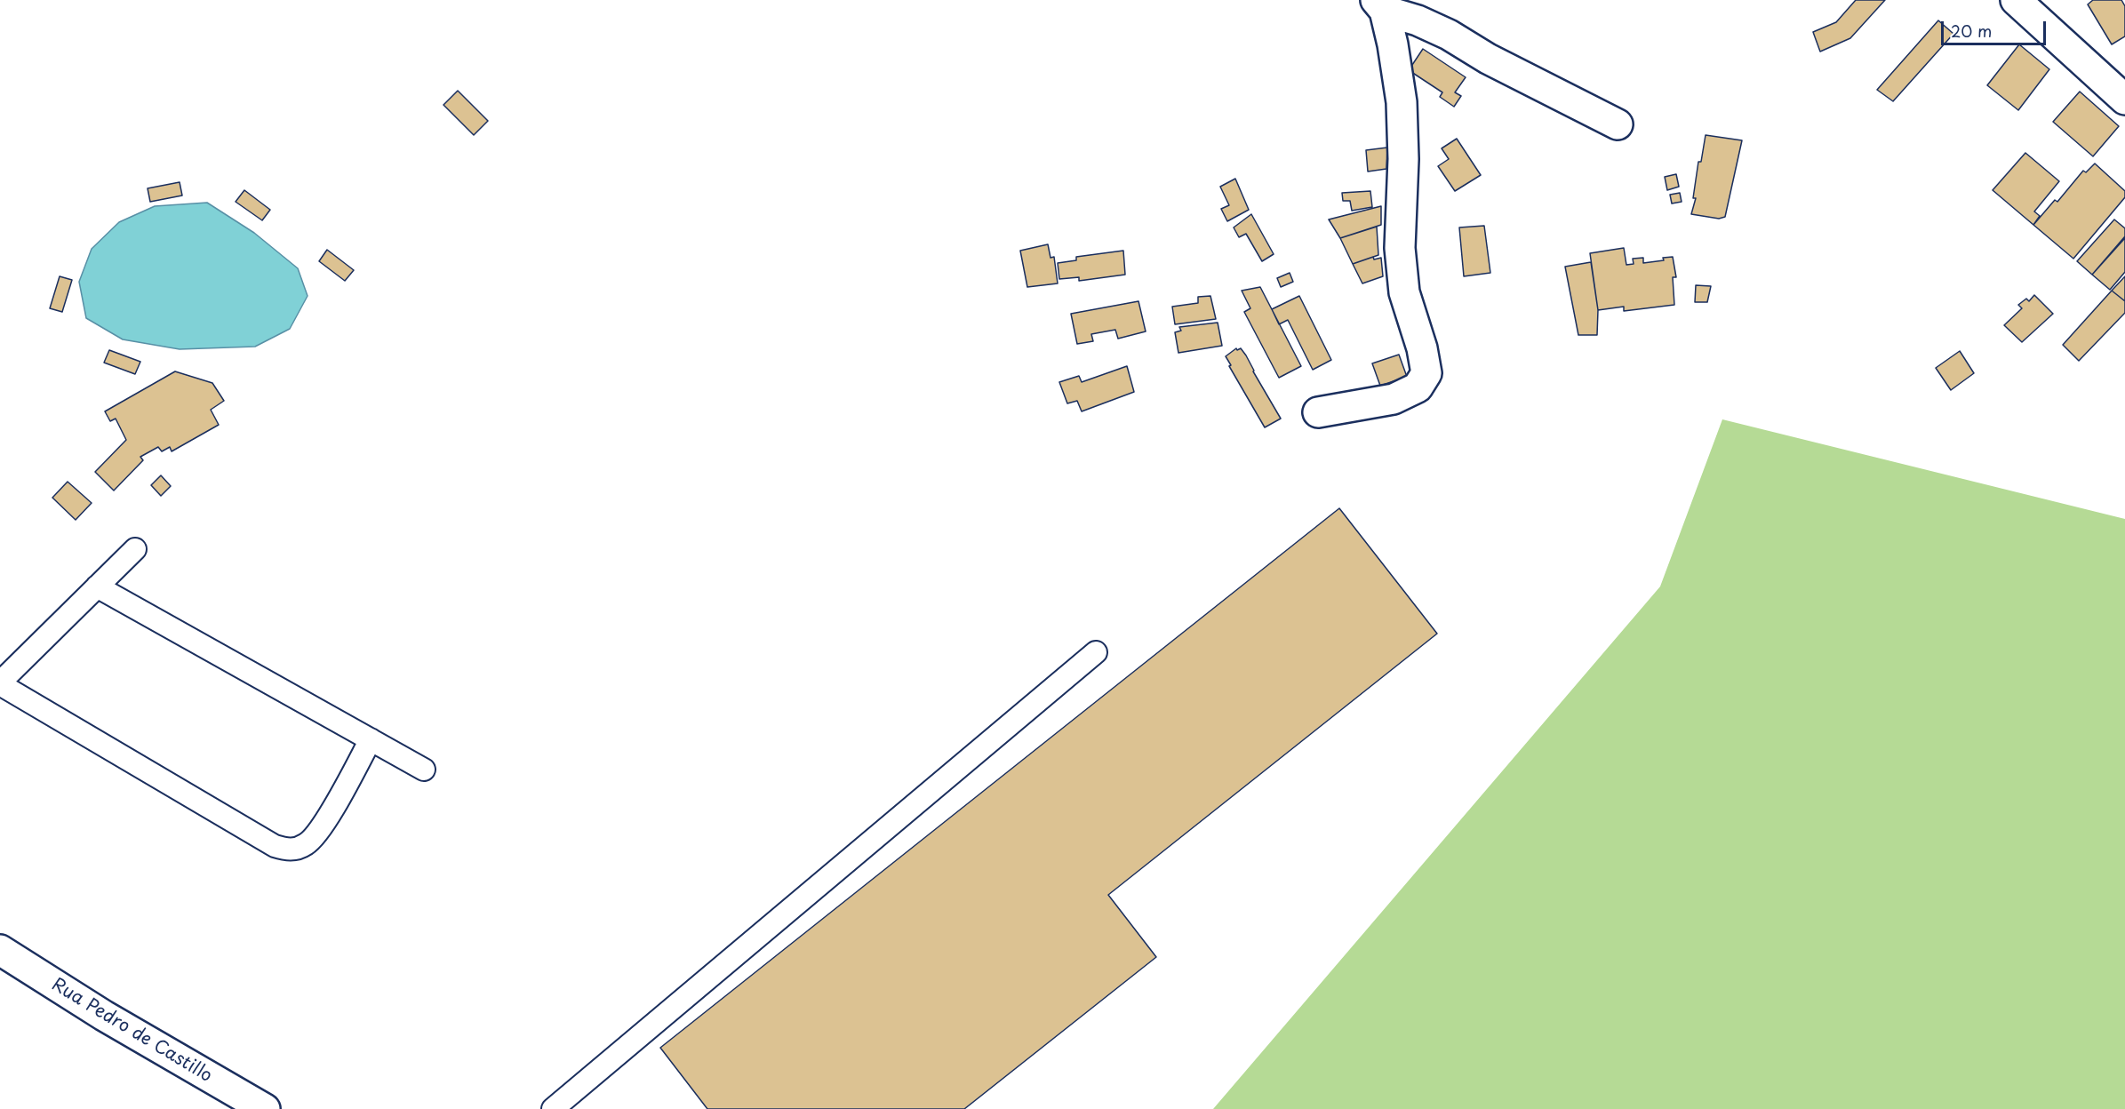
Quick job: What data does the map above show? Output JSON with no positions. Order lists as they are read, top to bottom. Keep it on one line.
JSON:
{"streets":{"street":["Rua Pedro de Castillo"]},"scale_bar":"20 m"}
